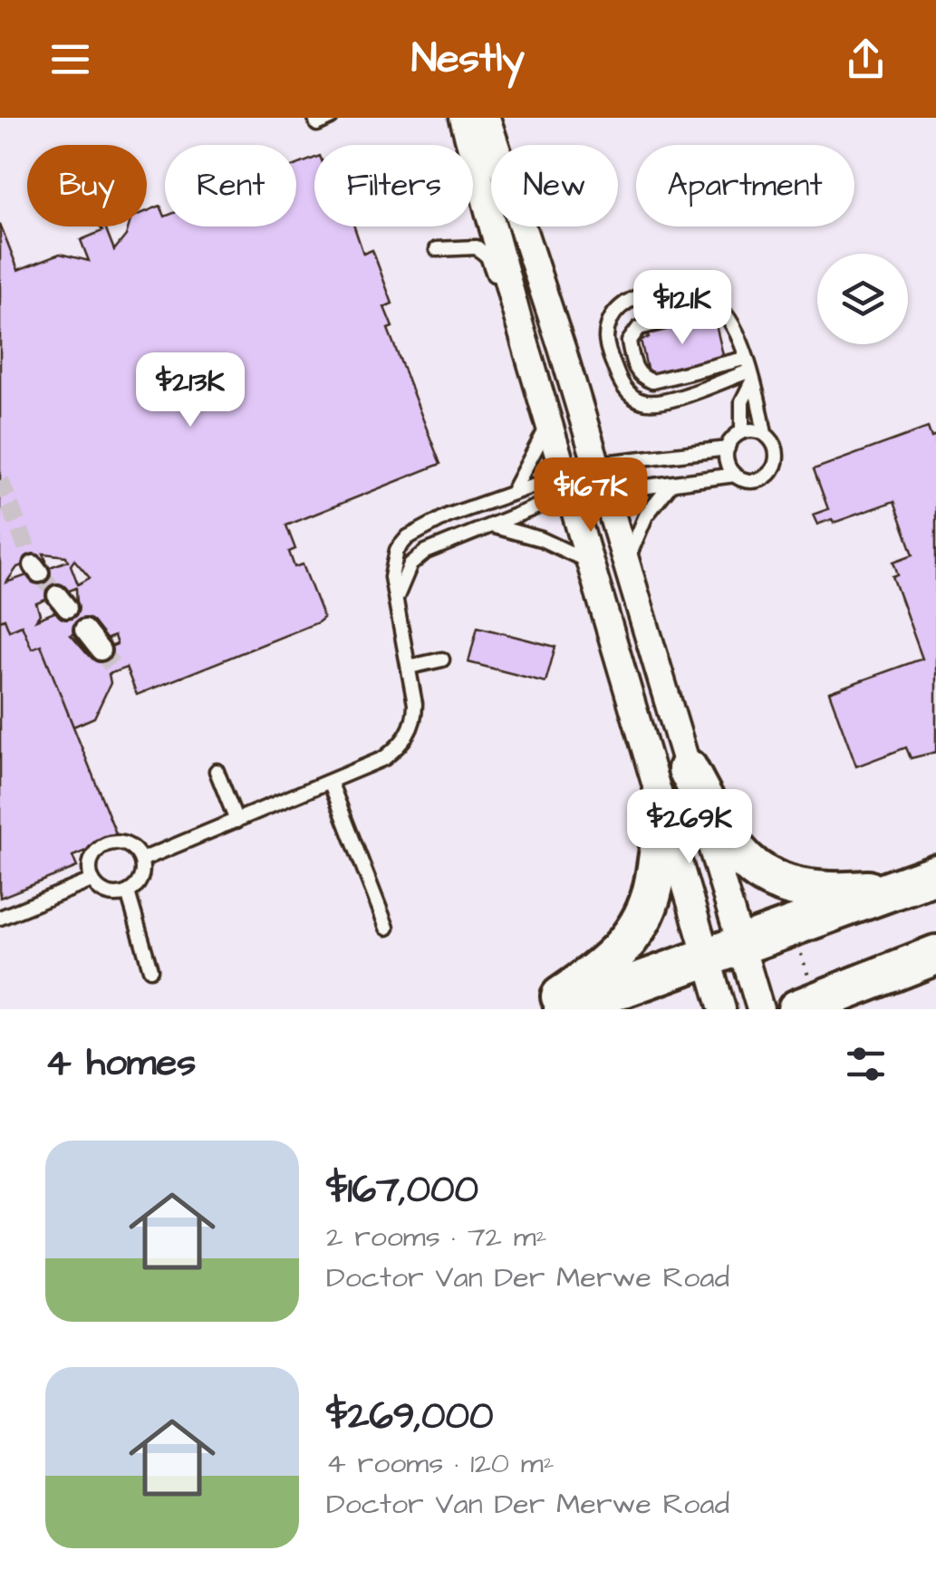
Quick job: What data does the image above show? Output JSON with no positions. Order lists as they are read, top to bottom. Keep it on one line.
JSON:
{"page":{"header":"Nestly","chip":["Buy","Rent","Filters","New","Apartment"],"price":["$121K","$213K","$167K","$269K"],"heading":"4 homes","list":[{"name":"$167,000","note":"2 rooms · 72 m² · Doctor Van Der Merwe Road"},{"name":"$269,000","note":"4 rooms · 120 m² · Doctor Van Der Merwe Road"}]}}
